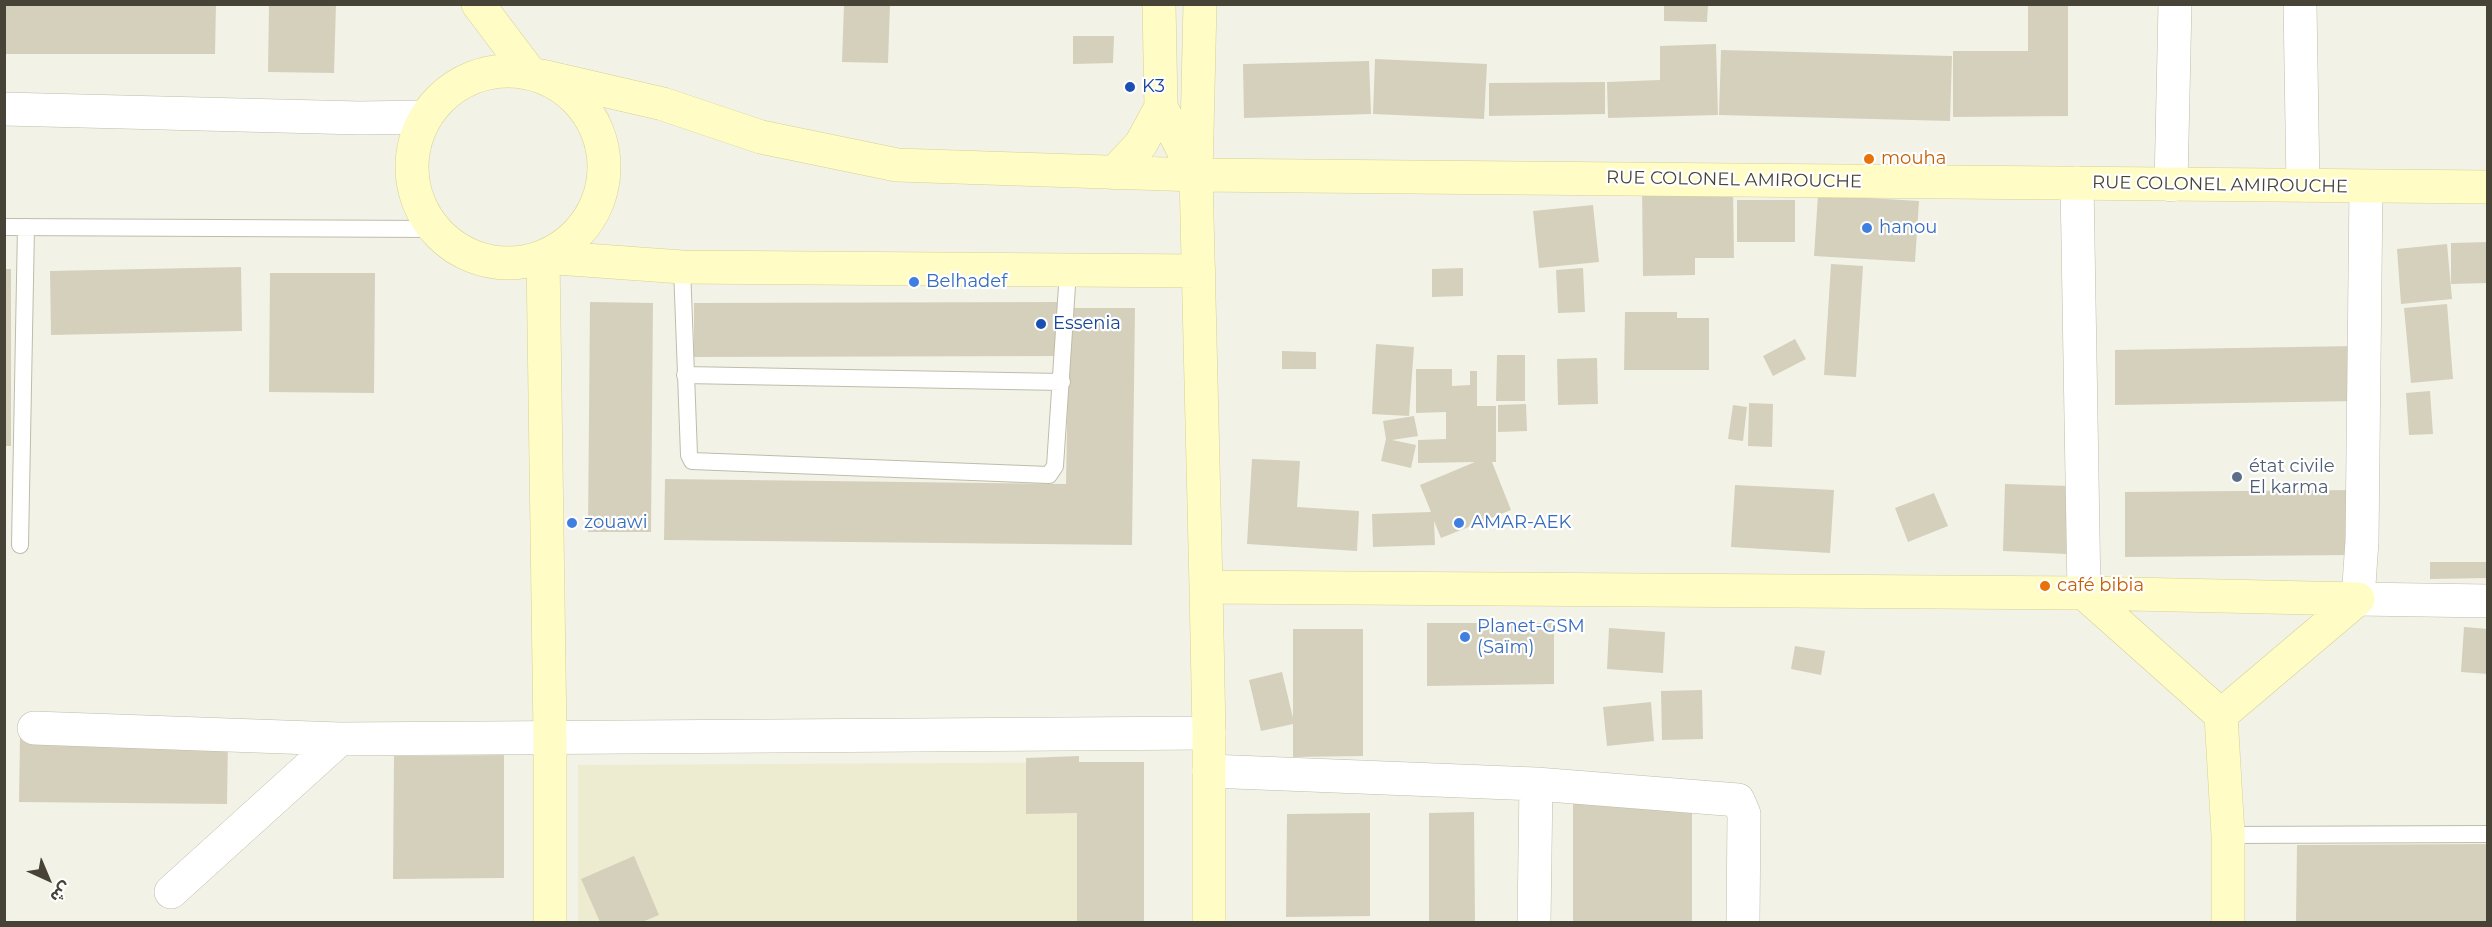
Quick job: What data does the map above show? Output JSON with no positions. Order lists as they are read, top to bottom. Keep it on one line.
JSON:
{"streets":{"street":["RUE COLONEL AMIROUCHE"]},"places":["K3","mouha","hanou","Belhadef","Essenia","état civile El karma","zouawi","AMAR-AEK","café bibia","Planet-GSM (Saïm)"],"north":"bottom right"}
